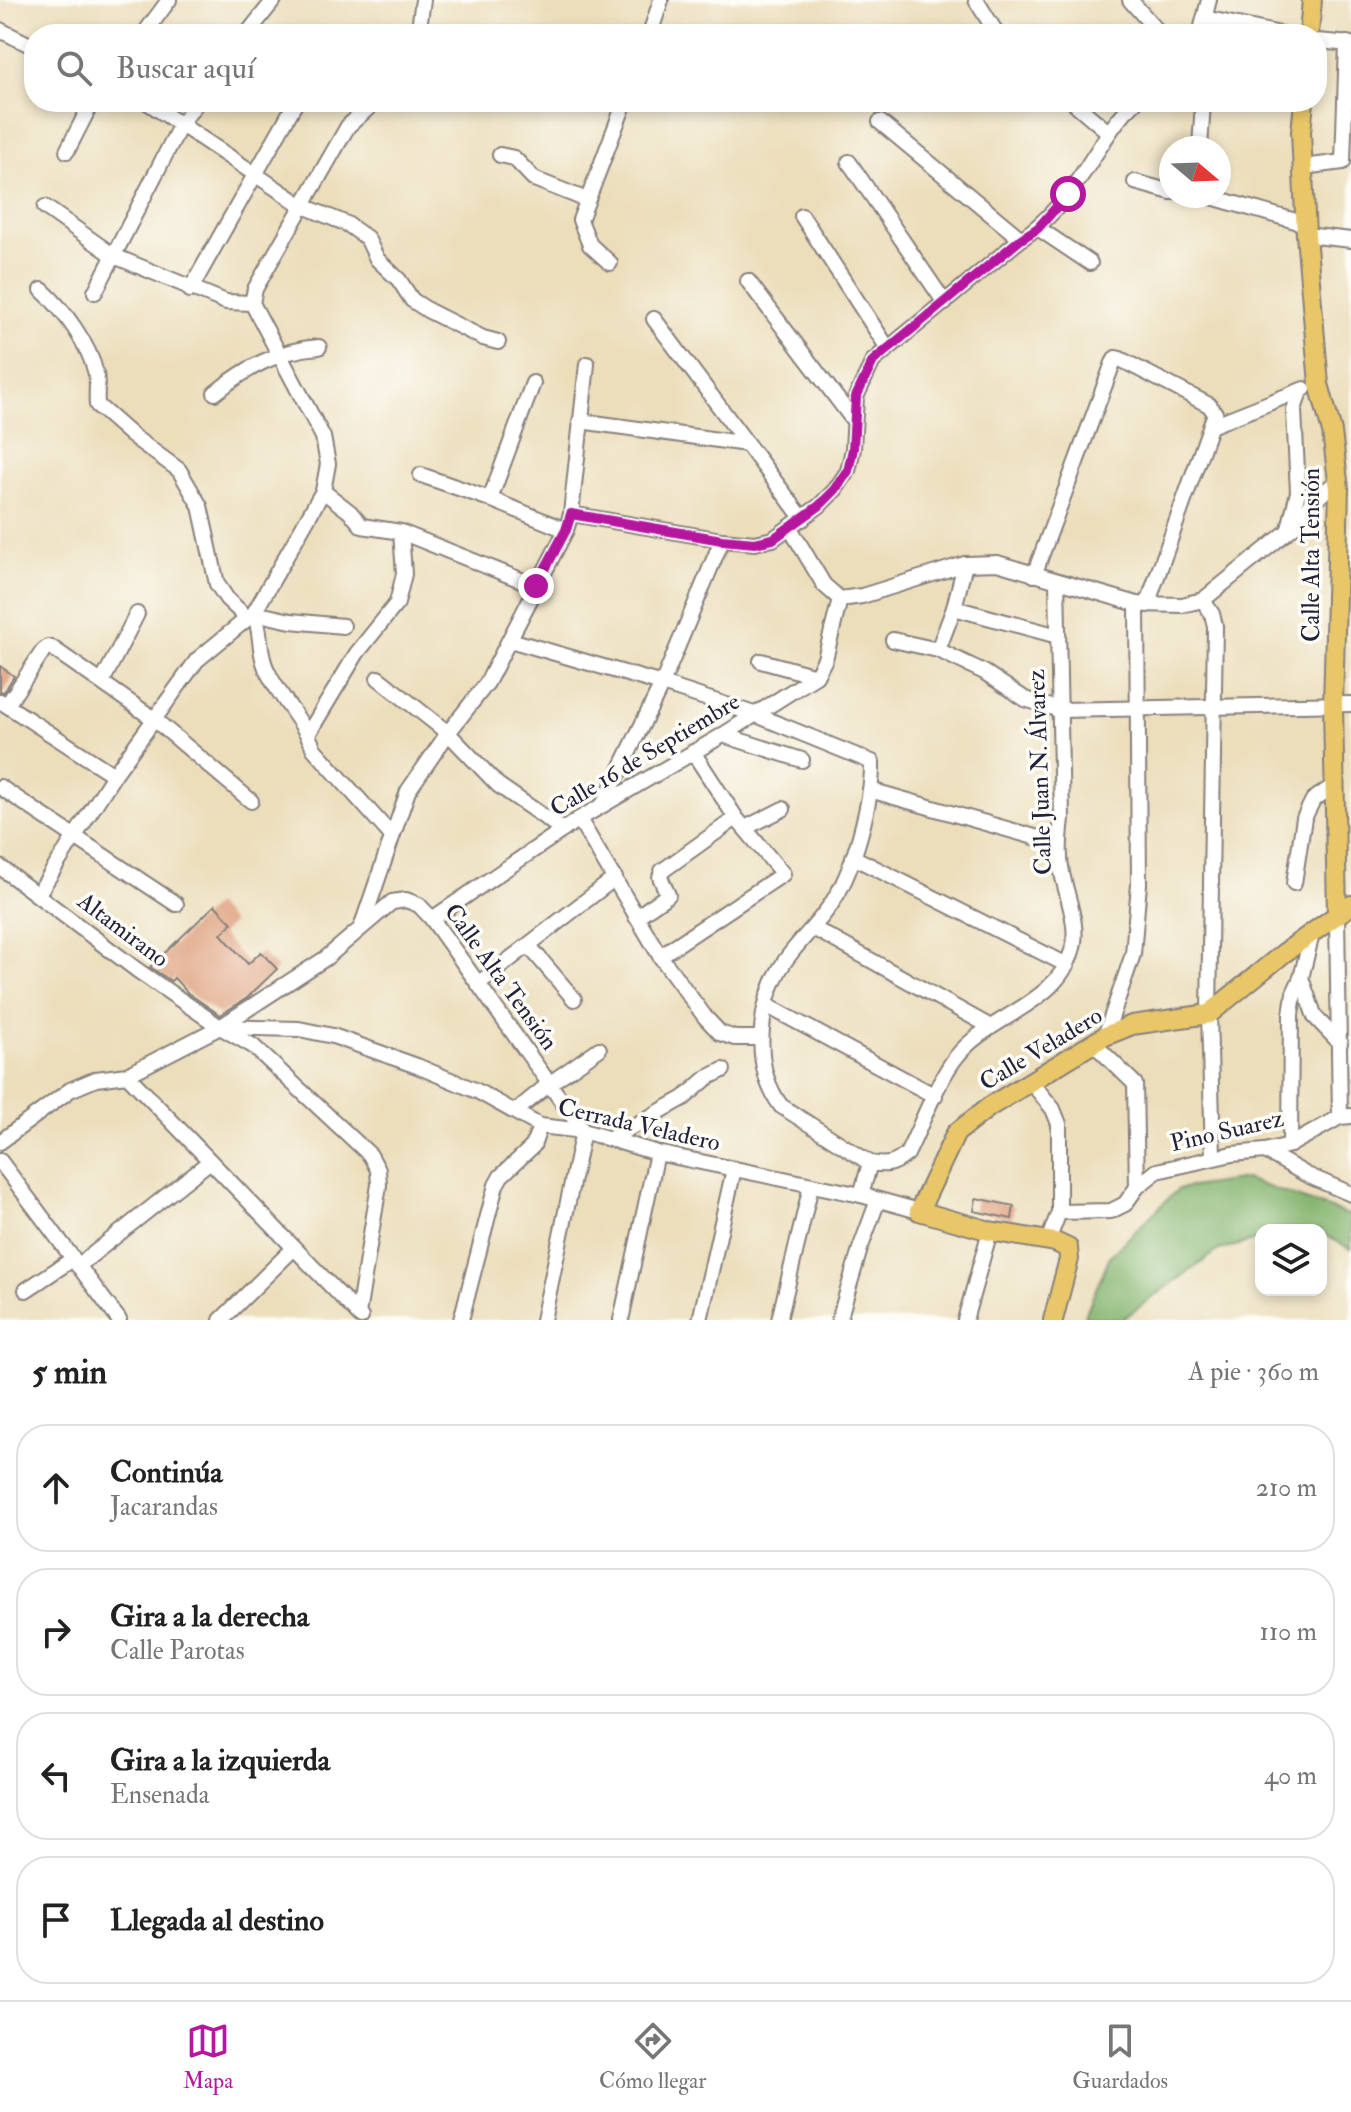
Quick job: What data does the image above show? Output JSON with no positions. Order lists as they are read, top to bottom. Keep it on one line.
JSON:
{"streets":{"main road":["Calle Alta Tensión","Calle Veladero"],"street":["Calle 16 de Septiembre","Calle Juan N. Álvarez","Altamirano","Cerrada Veladero","Pino Suarez"]},"crossings":[["Calle Alta Tensión","Calle 16 de Septiembre"],["Calle Alta Tensión","Calle Veladero"],["Calle Alta Tensión","Cerrada Veladero"],["Altamirano","Cerrada Veladero"],["Calle Veladero","Cerrada Veladero"]],"north":"right","page":{"search":"Buscar aquí","heading":["5 min","A pie · 360 m"],"list":[["Continúa","Jacarandas","210 m"],["Gira a la derecha","Calle Parotas","110 m"],["Gira a la izquierda","Ensenada","40 m"],"Llegada al destino"],"nav":["Mapa","Cómo llegar","Guardados"]}}
